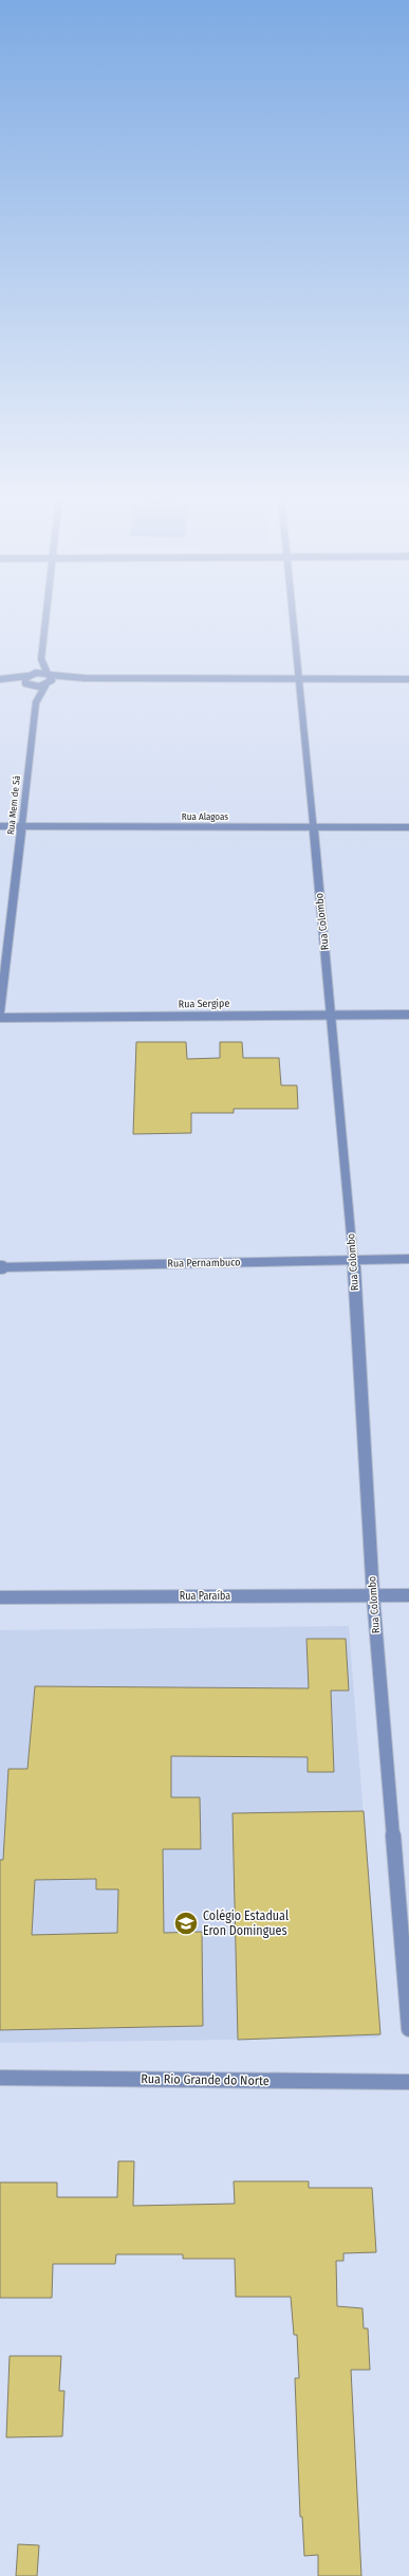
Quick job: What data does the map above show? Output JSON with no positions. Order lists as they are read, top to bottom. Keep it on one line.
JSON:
{"streets":{"street":["Rua Mem de Sá","Rua Alagoas","Rua Colombo","Rua Sergipe","Rua Pernambuco","Rua Paraíba","Rua Rio Grande do Norte"]},"crossings":[["Rua Mem de Sá","Rua Alagoas"],["Rua Alagoas","Rua Colombo"],["Rua Colombo","Rua Sergipe"],["Rua Colombo","Rua Pernambuco"],["Rua Colombo","Rua Paraíba"]],"places":{"school or university":["Colégio Estadual Eron Domingues"]}}
